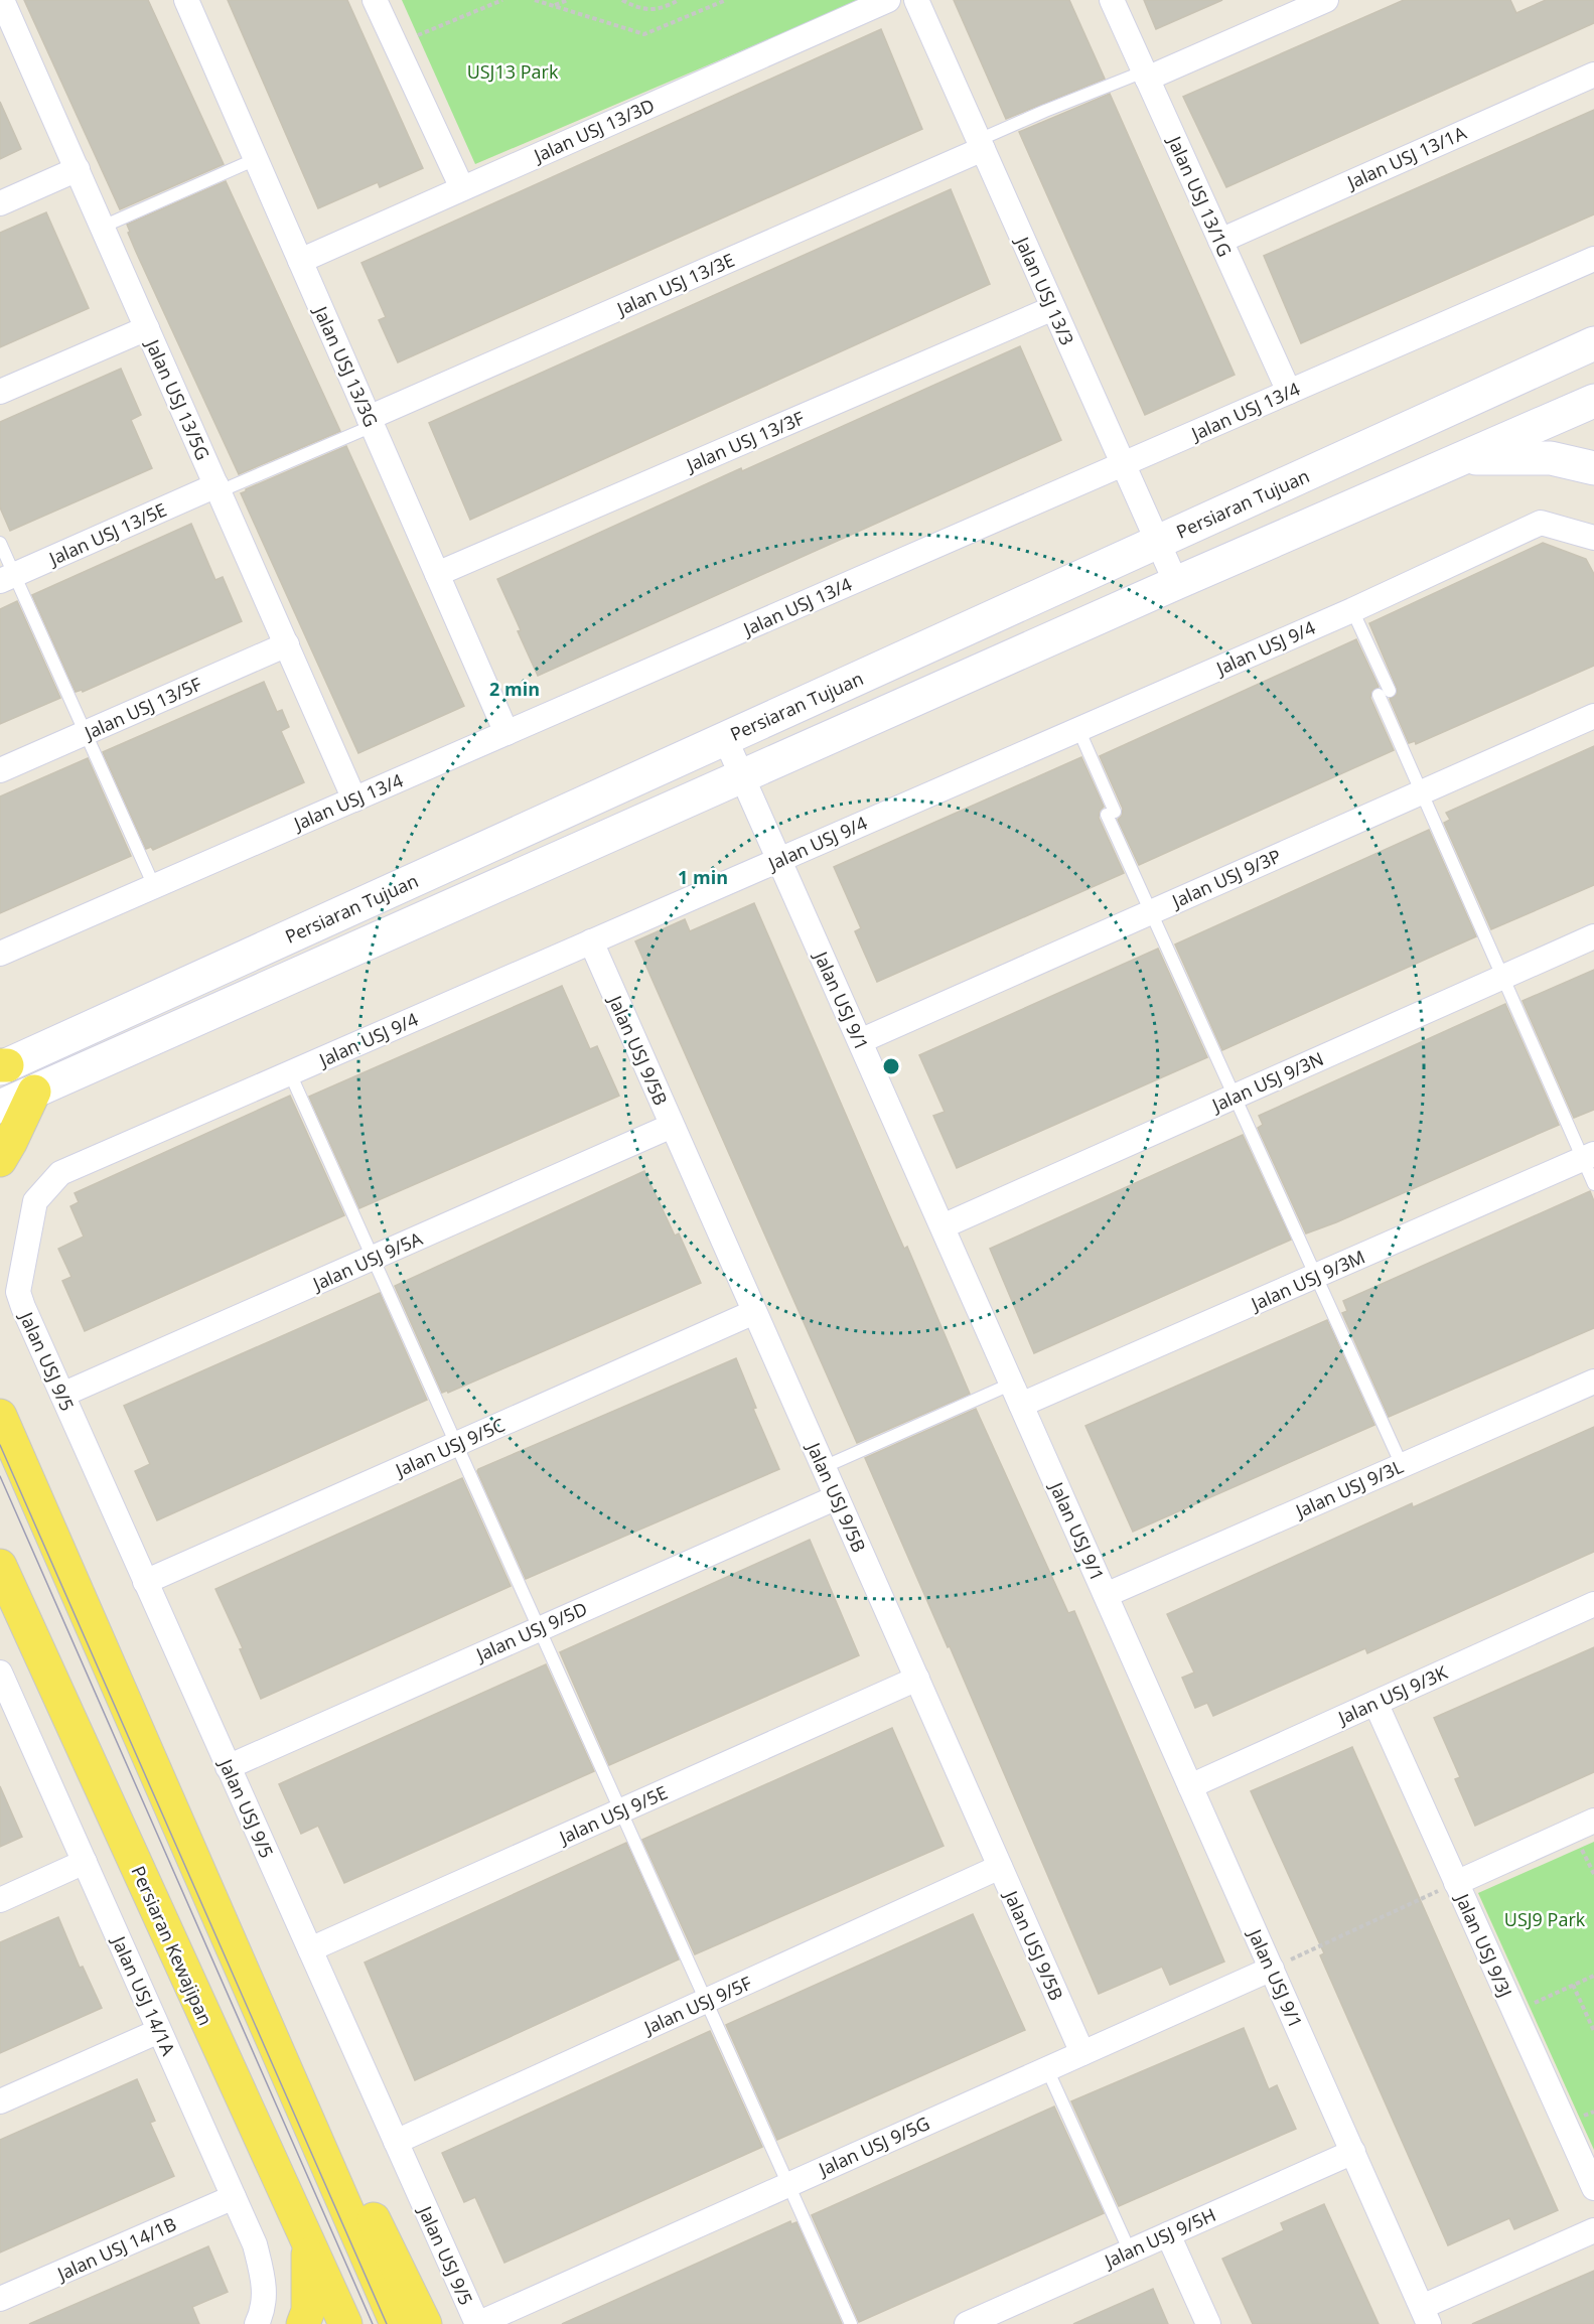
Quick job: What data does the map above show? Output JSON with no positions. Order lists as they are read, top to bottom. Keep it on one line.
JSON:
{"streets":{"main road":["Persiaran Tujuan","Persiaran Kewajipan"],"street":["Jalan USJ 13/3D","Jalan USJ 13/1A","Jalan USJ 13/1G","Jalan USJ 13/3E","Jalan USJ 13/3","Jalan USJ 13/3G","Jalan USJ 13/5G","Jalan USJ 13/4","Jalan USJ 13/3F","Jalan USJ 13/5E","Jalan USJ 9/4","Jalan USJ 13/5F","Jalan USJ 9/3P","Jalan USJ 9/1","Jalan USJ 9/5B","Jalan USJ 9/3N","Jalan USJ 9/5A","Jalan USJ 9/3M","Jalan USJ 9/5","Jalan USJ 9/5C","Jalan USJ 9/3L","Jalan USJ 9/5D","Jalan USJ 9/3K","Jalan USJ 9/5E","Jalan USJ 9/3J","Jalan USJ 14/1A","Jalan USJ 9/5F","Jalan USJ 9/5G","Jalan USJ 9/5H","Jalan USJ 14/1B"]},"crossings":[["Jalan USJ 13/3D","Jalan USJ 13/3G"],["Jalan USJ 13/1A","Jalan USJ 13/1G"],["Jalan USJ 13/1G","Jalan USJ 13/4"],["Jalan USJ 13/3E","Jalan USJ 13/3"],["Jalan USJ 13/3E","Jalan USJ 13/3G"],["Jalan USJ 13/3","Jalan USJ 13/4"],["Jalan USJ 13/3","Jalan USJ 13/3F"],["Jalan USJ 13/3","Persiaran Tujuan"],["Jalan USJ 13/3G","Jalan USJ 13/4"],["Jalan USJ 13/3G","Jalan USJ 13/3F"],["Jalan USJ 13/5G","Jalan USJ 13/4"],["Jalan USJ 13/5G","Jalan USJ 13/5E"],["Jalan USJ 13/5G","Jalan USJ 13/5F"],["Persiaran Tujuan","Jalan USJ 9/1"],["Jalan USJ 9/4","Jalan USJ 9/1"],["Jalan USJ 9/4","Jalan USJ 9/5B"],["Jalan USJ 9/4","Jalan USJ 9/5"],["Jalan USJ 9/3P","Jalan USJ 9/1"],["Jalan USJ 9/1","Jalan USJ 9/3N"],["Jalan USJ 9/1","Jalan USJ 9/3M"],["Jalan USJ 9/1","Jalan USJ 9/3L"],["Jalan USJ 9/1","Jalan USJ 9/3K"],["Jalan USJ 9/1","Jalan USJ 9/5G"],["Jalan USJ 9/1","Jalan USJ 9/5H"],["Jalan USJ 9/5B","Jalan USJ 9/5A"],["Jalan USJ 9/5B","Jalan USJ 9/5C"],["Jalan USJ 9/5B","Jalan USJ 9/5D"],["Jalan USJ 9/5B","Jalan USJ 9/5E"],["Jalan USJ 9/5B","Jalan USJ 9/5F"],["Jalan USJ 9/5B","Jalan USJ 9/5G"],["Jalan USJ 9/5A","Jalan USJ 9/5"],["Jalan USJ 9/5","Jalan USJ 9/5C"],["Jalan USJ 9/5","Jalan USJ 9/5D"],["Jalan USJ 9/5","Jalan USJ 9/5E"],["Jalan USJ 9/5","Jalan USJ 9/5F"],["Jalan USJ 9/5","Jalan USJ 9/5G"],["Jalan USJ 9/3K","Jalan USJ 9/3J"],["Jalan USJ 14/1A","Jalan USJ 14/1B"]],"parks":["USJ13 Park","USJ9 Park"],"rings":["2 min","1 min"]}
